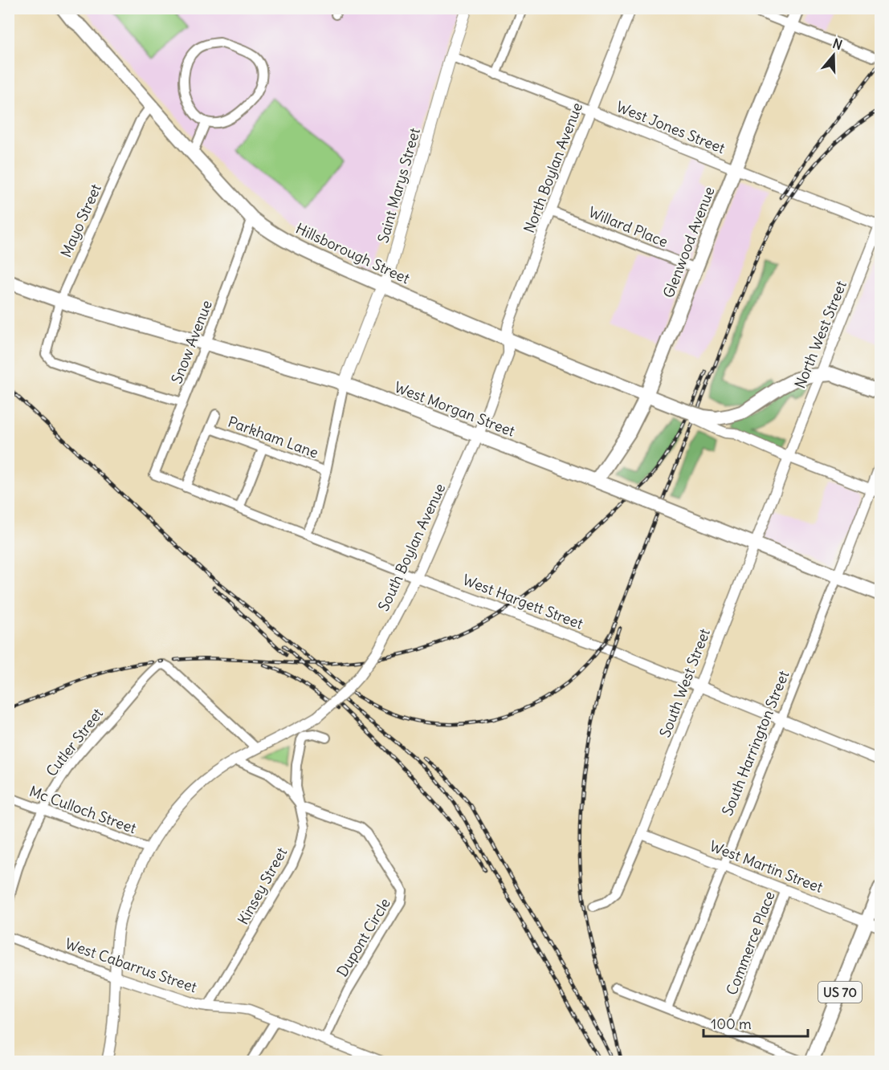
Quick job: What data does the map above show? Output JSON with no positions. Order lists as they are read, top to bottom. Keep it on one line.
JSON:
{"streets":{"main road":["Saint Marys Street","Glenwood Avenue","Hillsborough Street","West Morgan Street","US 70"],"street":["West Jones Street","North Boylan Avenue","Mayo Street","Willard Place","North West Street","Snow Avenue","Parkham Lane","South Boylan Avenue","West Hargett Street","South West Street","Cutler Street","South Harrington Street","Mc Culloch Street","West Martin Street","Kinsey Street","Dupont Circle","Commerce Place","West Cabarrus Street"]},"crossings":[["West Jones Street","North Boylan Avenue"],["West Jones Street","Saint Marys Street"],["West Jones Street","Glenwood Avenue"],["West Jones Street","North West Street"],["North Boylan Avenue","Willard Place"],["North Boylan Avenue","Hillsborough Street"],["North Boylan Avenue","South Boylan Avenue"],["Saint Marys Street","Hillsborough Street"],["Saint Marys Street","West Morgan Street"],["Saint Marys Street","Parkham Lane"],["Saint Marys Street","West Hargett Street"],["Mayo Street","Hillsborough Street"],["Mayo Street","Snow Avenue"],["Mayo Street","West Morgan Street"],["Willard Place","Glenwood Avenue"],["Glenwood Avenue","Hillsborough Street"],["Glenwood Avenue","West Morgan Street"],["Hillsborough Street","North West Street"],["Hillsborough Street","Snow Avenue"],["Hillsborough Street","South Boylan Avenue"],["Hillsborough Street","South West Street"],["Hillsborough Street","South Harrington Street"],["North West Street","South West Street"],["Snow Avenue","West Morgan Street"],["Snow Avenue","West Hargett Street"],["West Morgan Street","South Boylan Avenue"],["West Morgan Street","South West Street"],["West Morgan Street","South Harrington Street"],["South Boylan Avenue","West Hargett Street"],["South Boylan Avenue","Cutler Street"],["South Boylan Avenue","Mc Culloch Street"],["South Boylan Avenue","West Cabarrus Street"],["West Hargett Street","South West Street"],["West Hargett Street","South Harrington Street"],["South West Street","West Martin Street"],["Cutler Street","Mc Culloch Street"],["South Harrington Street","West Martin Street"],["West Martin Street","Commerce Place"],["West Martin Street","US 70"],["Kinsey Street","Dupont Circle"],["Kinsey Street","West Cabarrus Street"],["Dupont Circle","West Cabarrus Street"]],"scale_bar":"100 m","north":"top"}
